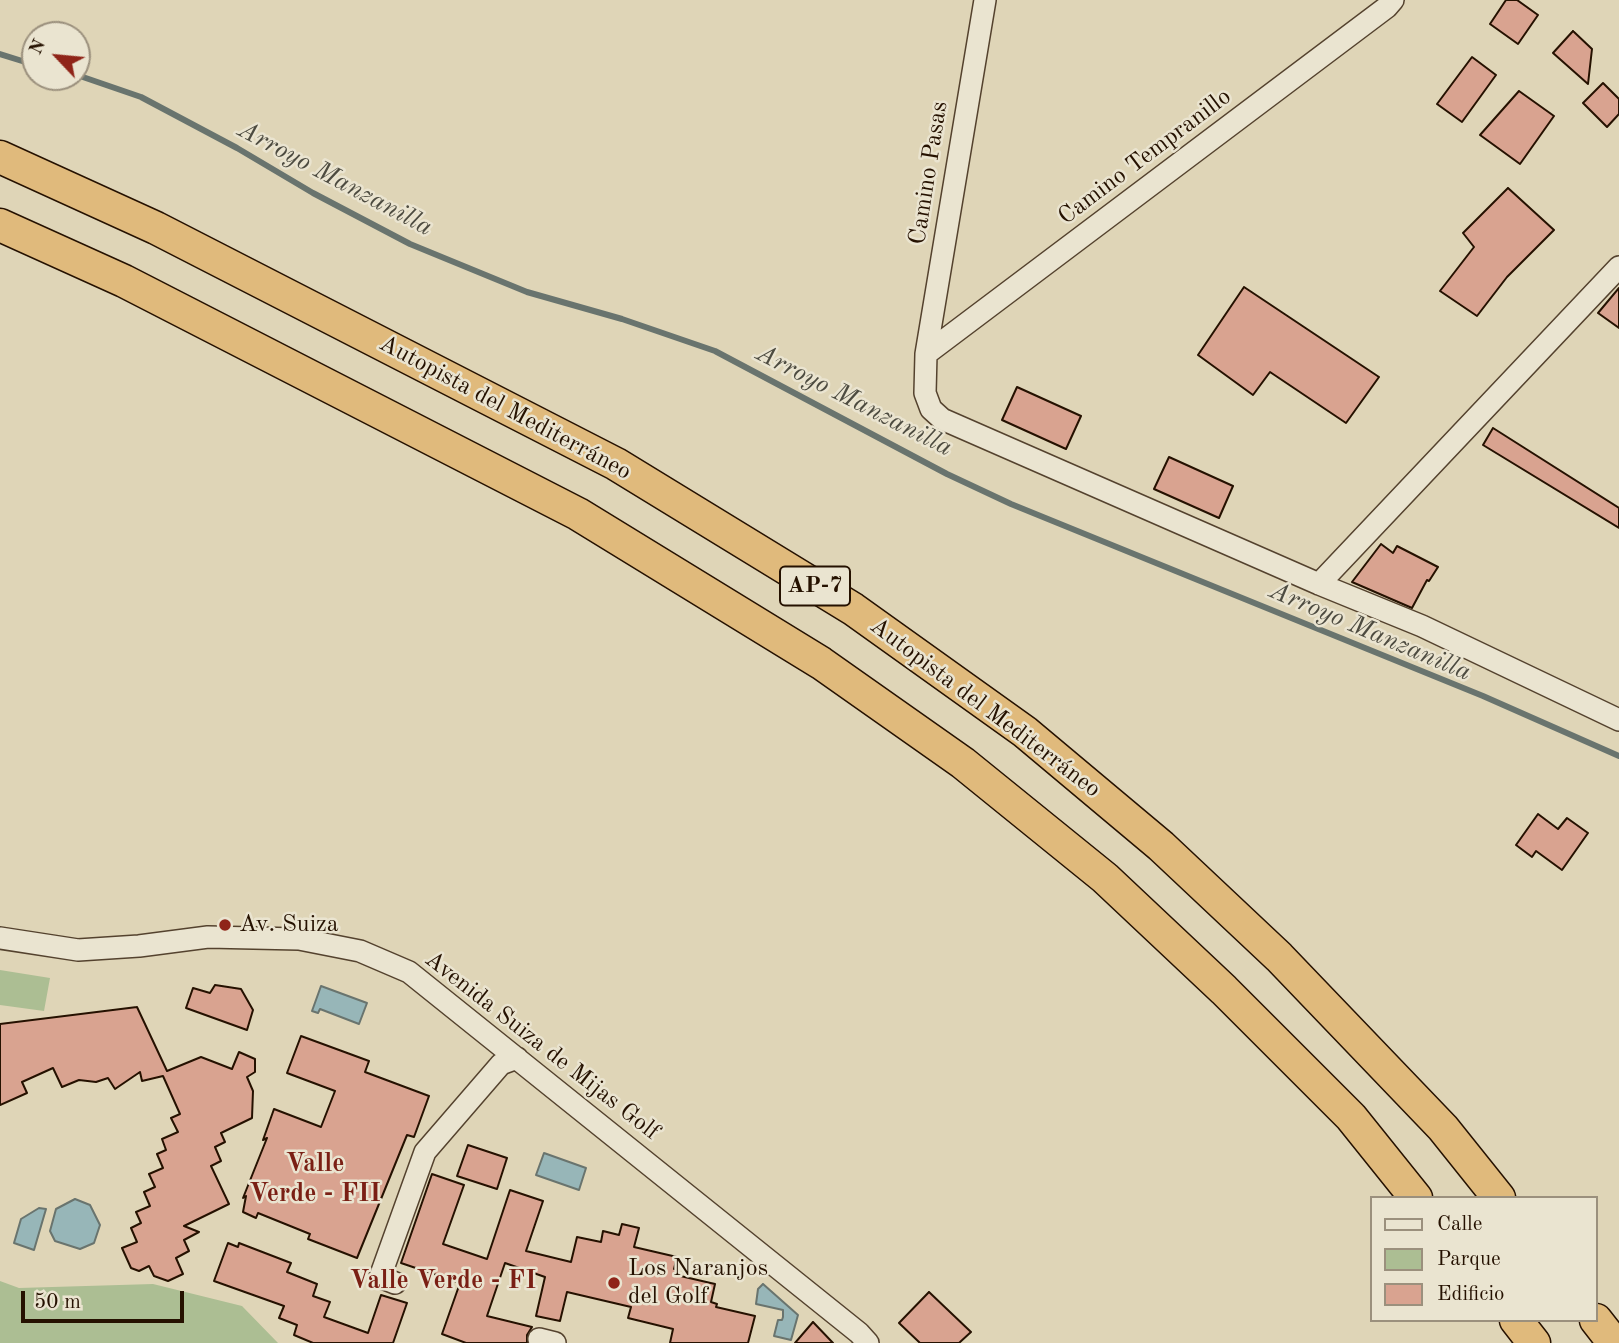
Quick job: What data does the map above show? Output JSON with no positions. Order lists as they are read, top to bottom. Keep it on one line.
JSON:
{"streets":{"highway":["Autopista del Mediterráneo","AP-7"],"street":["Camino Tempranillo","Camino Pasas","Avenida Suiza de Mijas Golf"]},"crossings":[["Camino Tempranillo","Camino Pasas"]],"districts":["Valle Verde - FII","Valle Verde - FI"],"water":["Arroyo Manzanilla"],"places":["Av. Suiza","Los Naranjos del Golf"],"legend":["Calle","Parque","Edificio"],"scale_bar":"50 m","north":"top left"}
